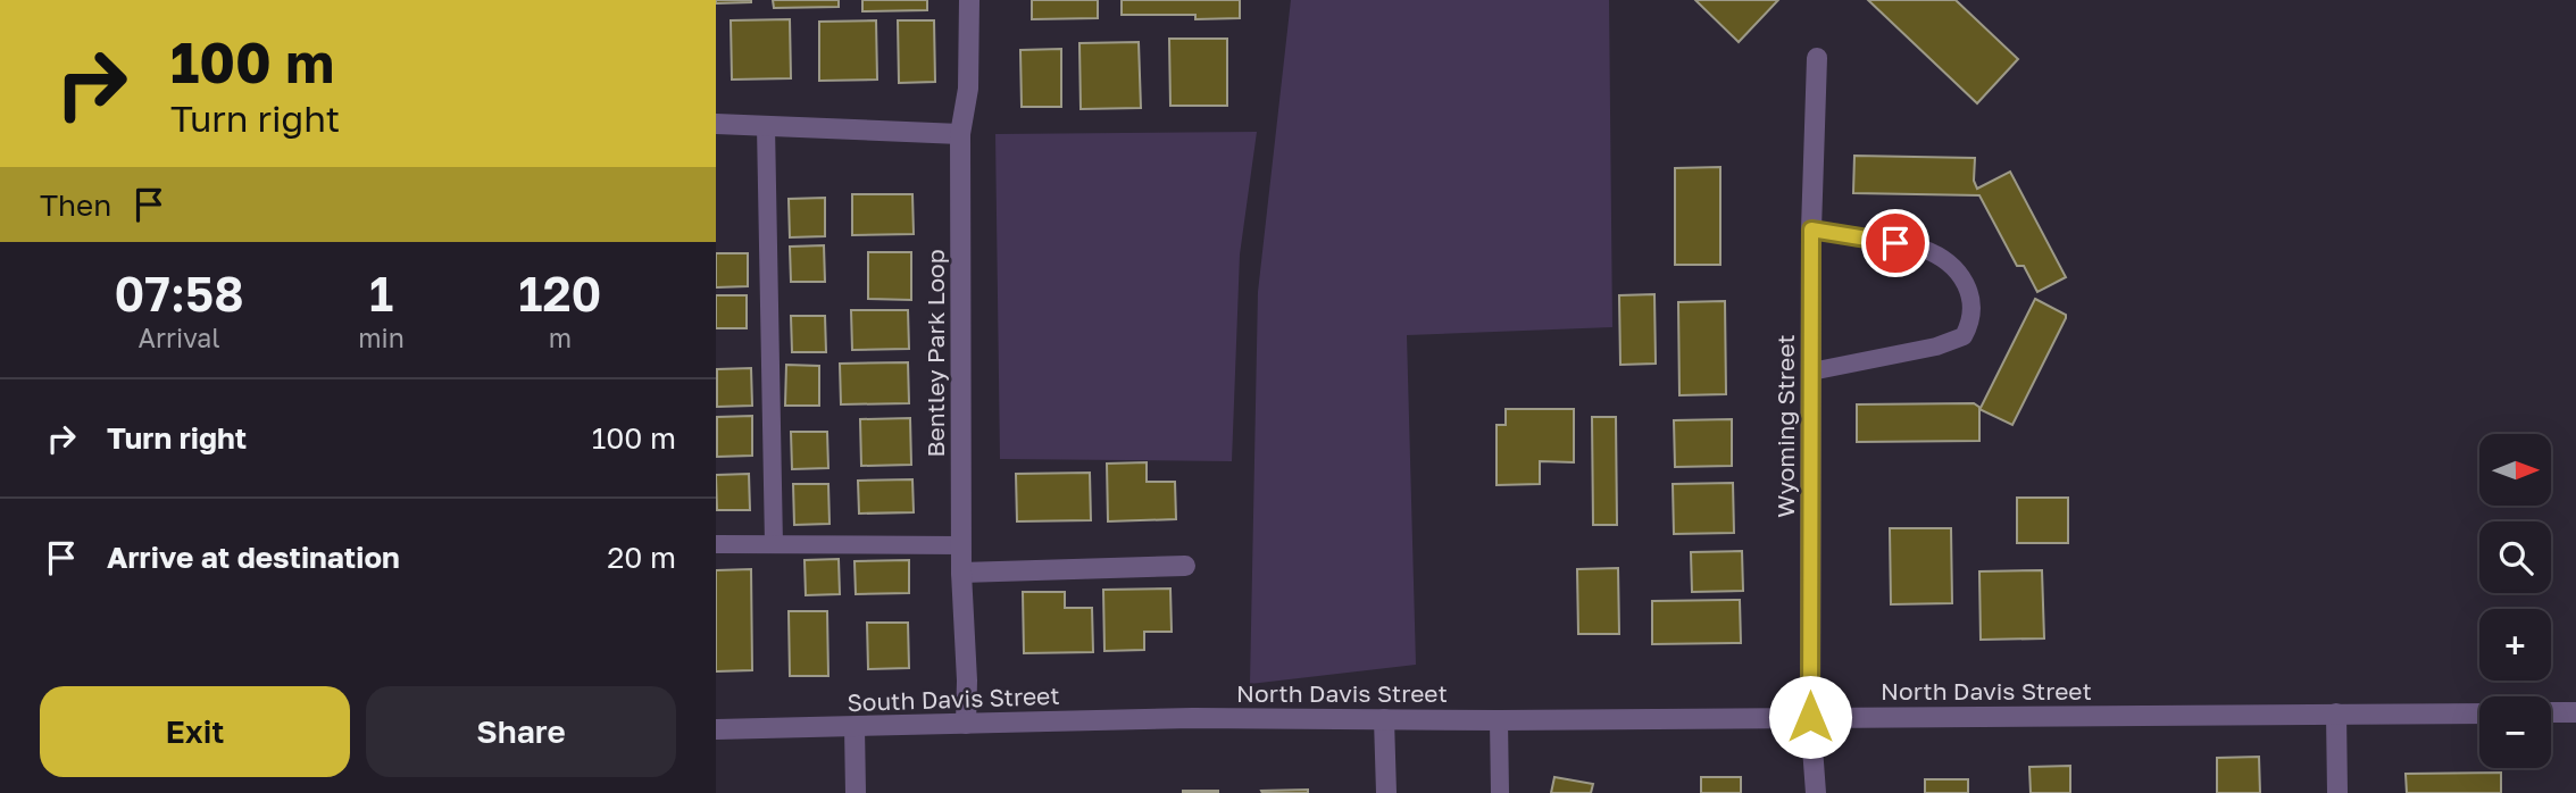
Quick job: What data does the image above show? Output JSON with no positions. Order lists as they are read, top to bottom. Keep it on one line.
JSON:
{"streets":{"street":["Bentley Park Loop","Wyoming Street","North Davis Street","South Davis Street"]},"crossings":[["Bentley Park Loop","South Davis Street"],["Wyoming Street","North Davis Street"],["North Davis Street","South Davis Street"]],"north":"right","page":{"turn":["100 m","Turn right"],"then":"Then","eta":["07:58","Arrival","1","min","120","m"],"list":[{"name":"Turn right","value":"100 m"},{"name":"Arrive at destination","value":"20 m"}],"map_buttons":["+","−"],"buttons":["Exit","Share"]}}
